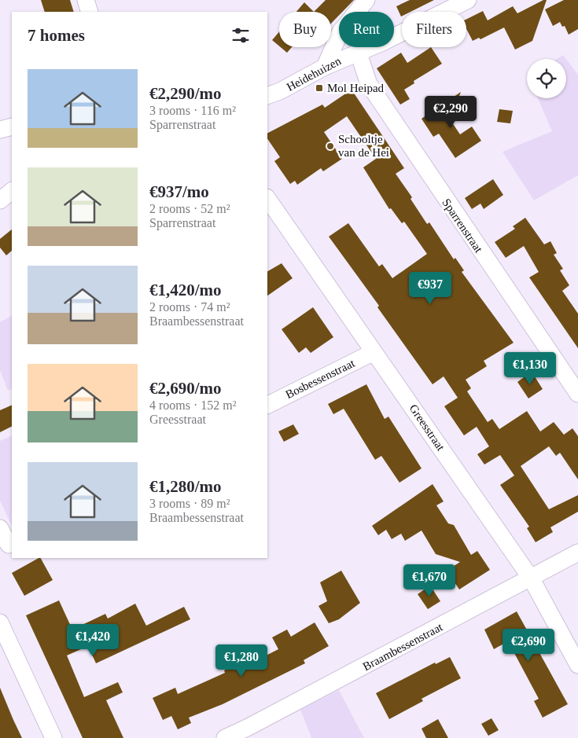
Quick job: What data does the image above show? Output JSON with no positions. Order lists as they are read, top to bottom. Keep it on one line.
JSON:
{"streets":{"street":["Heidehuizen","Sparrenstraat","Bosbessenstraat","Greesstraat","Braambessenstraat"]},"crossings":[["Heidehuizen","Sparrenstraat"],["Bosbessenstraat","Greesstraat"],["Greesstraat","Braambessenstraat"]],"places":{"transit":["Mol Heipad"],"other":["Schooltje van de Hei"]},"page":{"chip":["Buy","Rent","Filters"],"heading":"7 homes","list":[{"name":"€2,290/mo","note":"3 rooms · 116 m² · Sparrenstraat"},{"name":"€937/mo","note":"2 rooms · 52 m² · Sparrenstraat"},{"name":"€1,420/mo","note":"2 rooms · 74 m² · Braambessenstraat"},{"name":"€2,690/mo","note":"4 rooms · 152 m² · Greesstraat"},{"name":"€1,280/mo","note":"3 rooms · 89 m² · Braambessenstraat"}],"price":["€2,290","€937","€1,130","€1,670","€1,420","€2,690","€1,280"]}}
